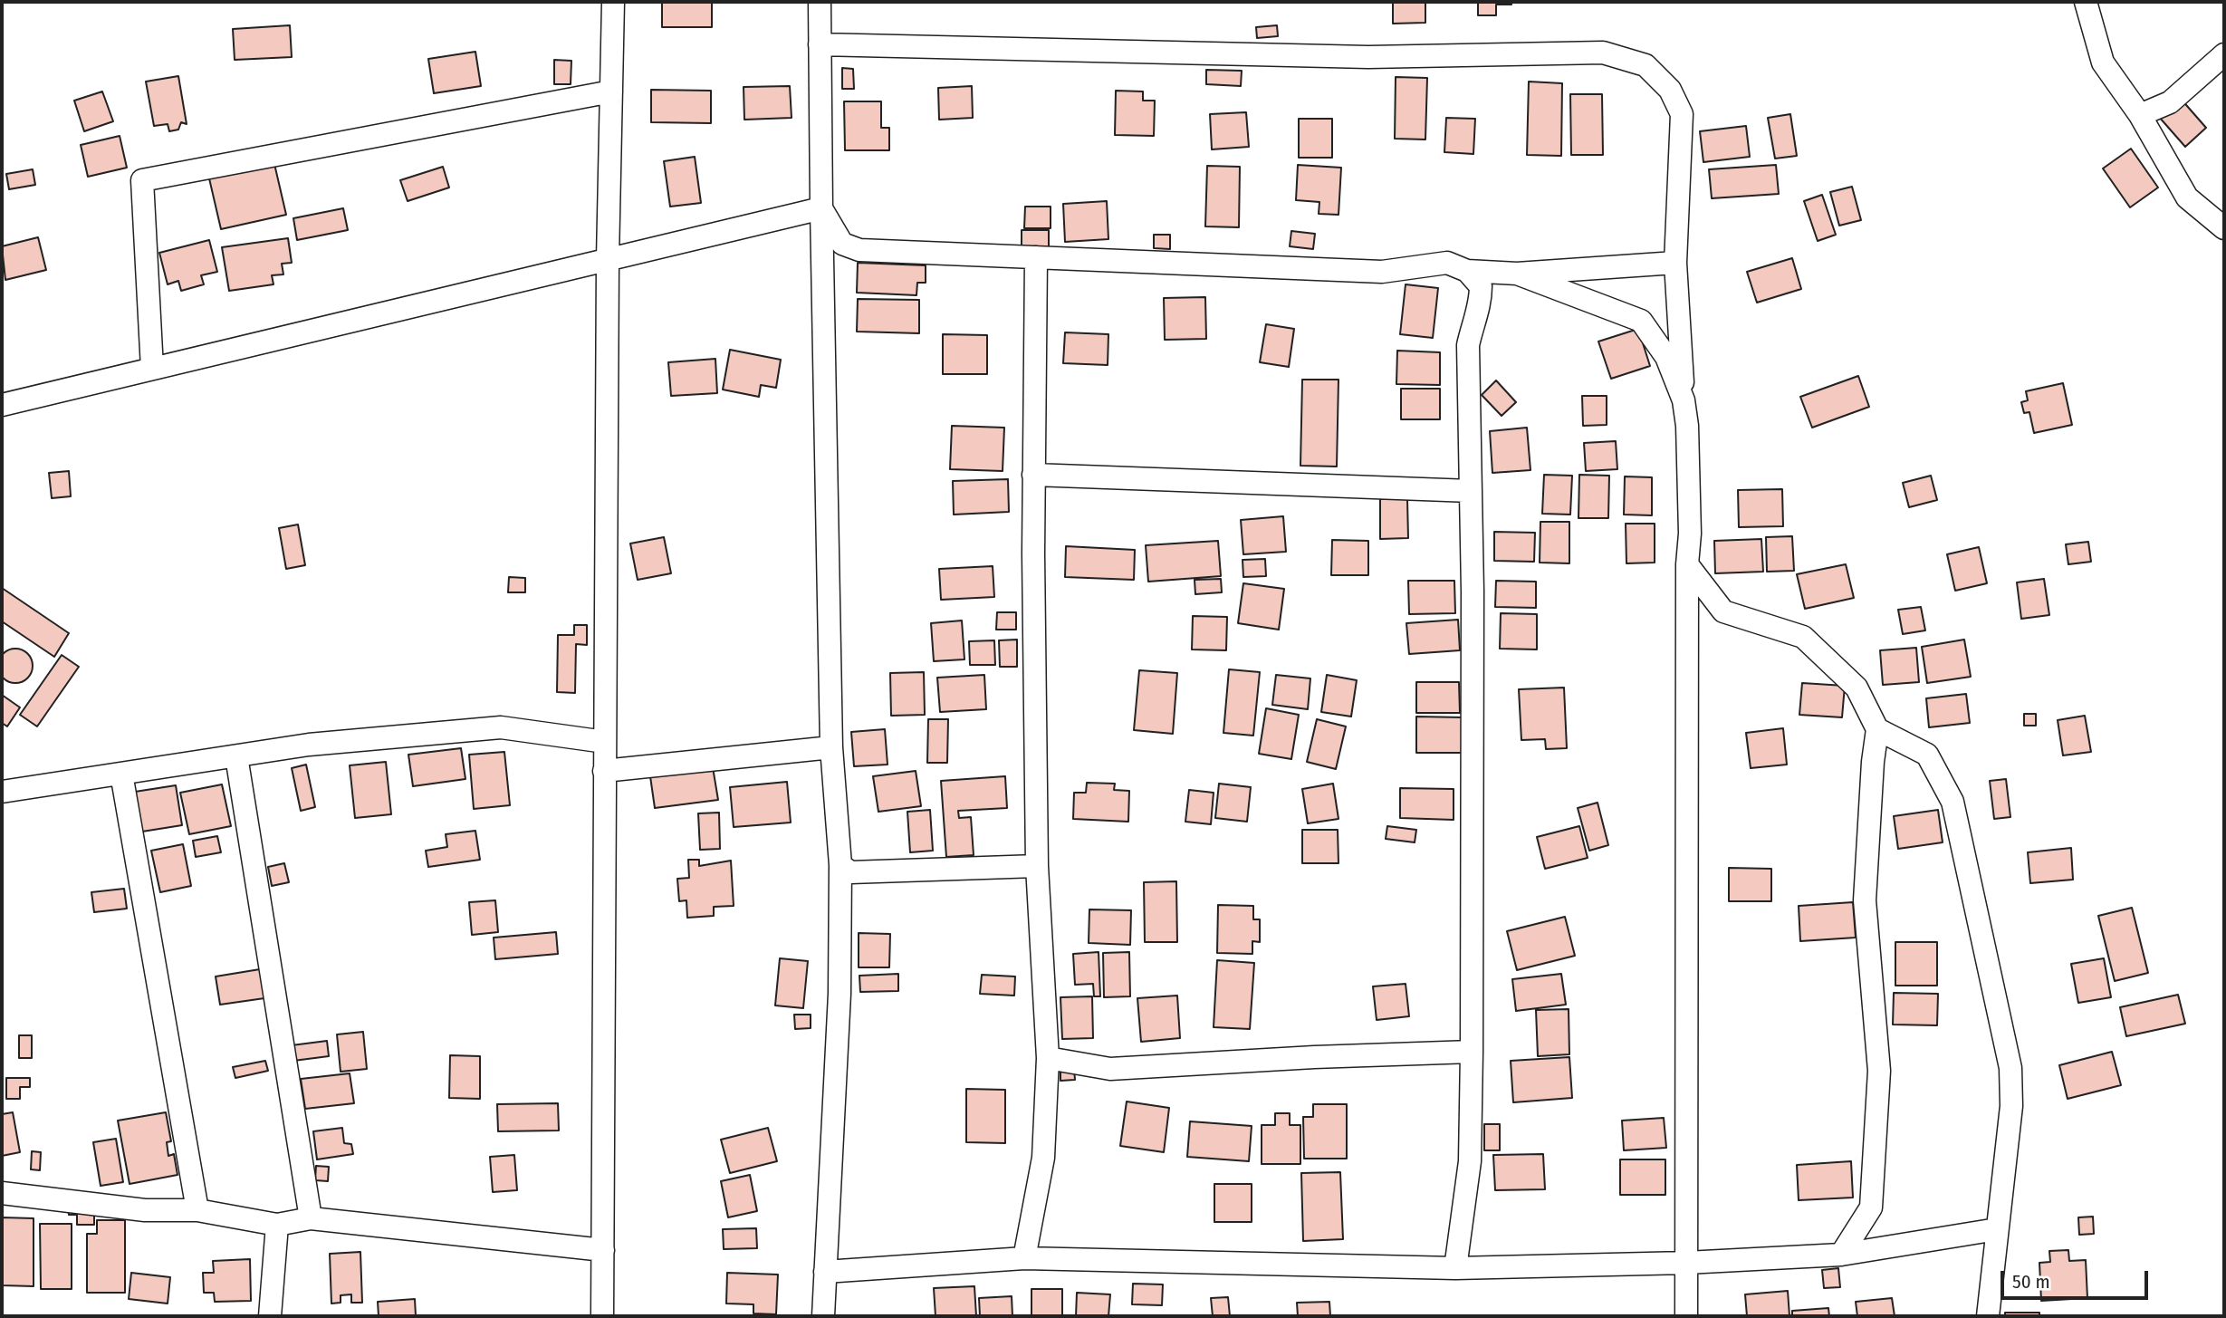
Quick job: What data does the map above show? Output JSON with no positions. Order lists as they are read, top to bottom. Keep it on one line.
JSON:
{"scale_bar":"50 m"}
